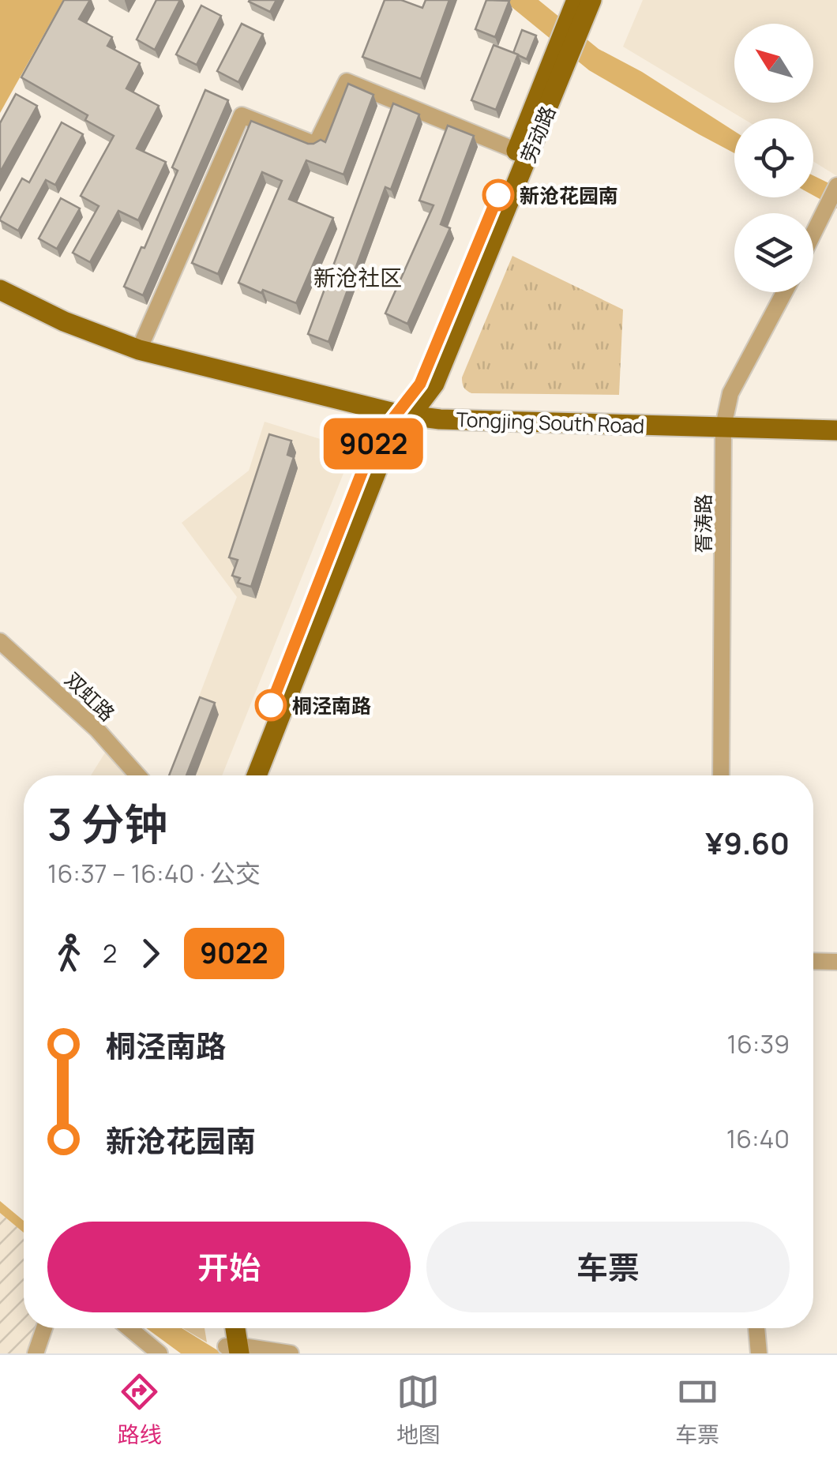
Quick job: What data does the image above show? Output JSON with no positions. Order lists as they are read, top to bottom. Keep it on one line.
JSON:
{"streets":{"main road":["劳动路","Tongjing South Road"],"street":["胥涛路","双虹路"]},"crossings":[["劳动路","Tongjing South Road"],["Tongjing South Road","胥涛路"]],"districts":["新沧社区"],"places":["新沧花园南","桐泾南路"],"lines":["bus line 9022"],"north":"top left","page":{"on_map":"9022","heading":["3 分钟","16:37 – 16:40 · 公交","¥9.60"],"legs":["2","9022"],"list":[{"name":"桐泾南路","value":"16:39"},{"name":"新沧花园南","value":"16:40"}],"buttons":["开始","车票"],"tabs":["路线","地图","车票"]}}
